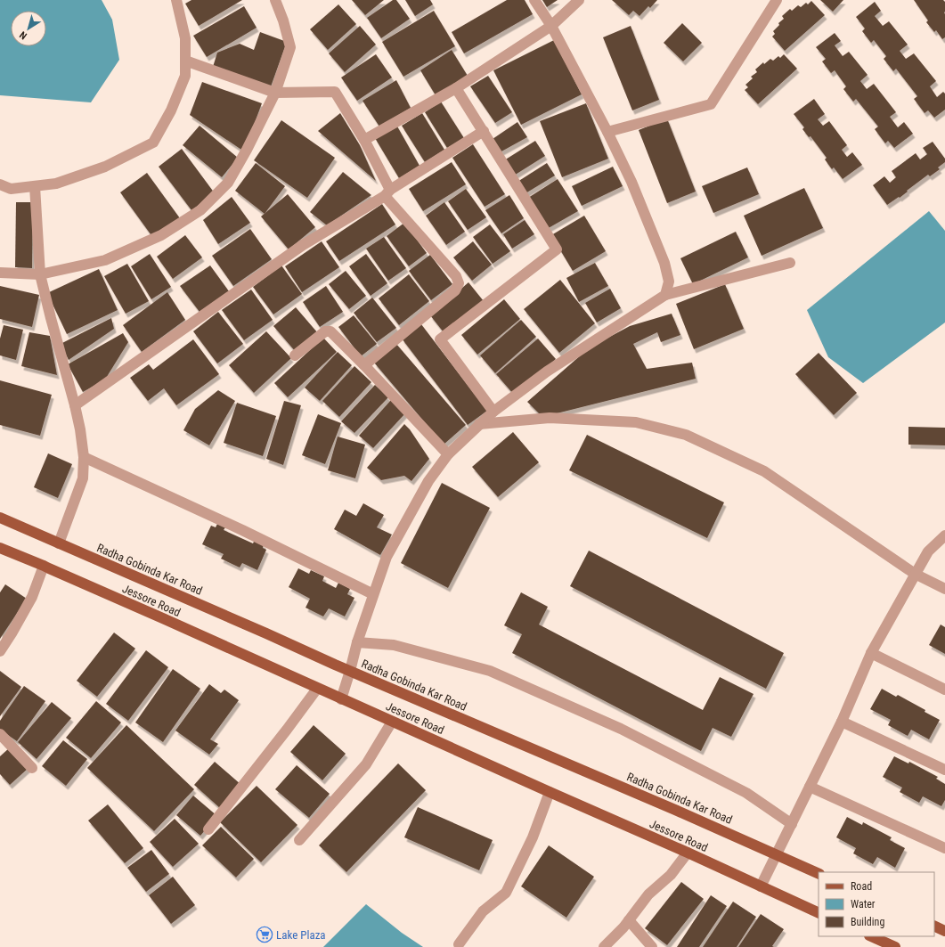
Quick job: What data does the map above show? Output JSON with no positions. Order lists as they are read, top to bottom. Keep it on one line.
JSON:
{"streets":{"main road":["Radha Gobinda Kar Road","Jessore Road"]},"places":{"supermarket":["Lake Plaza"]},"legend":["Road","Water","Building"],"north":"bottom left"}
